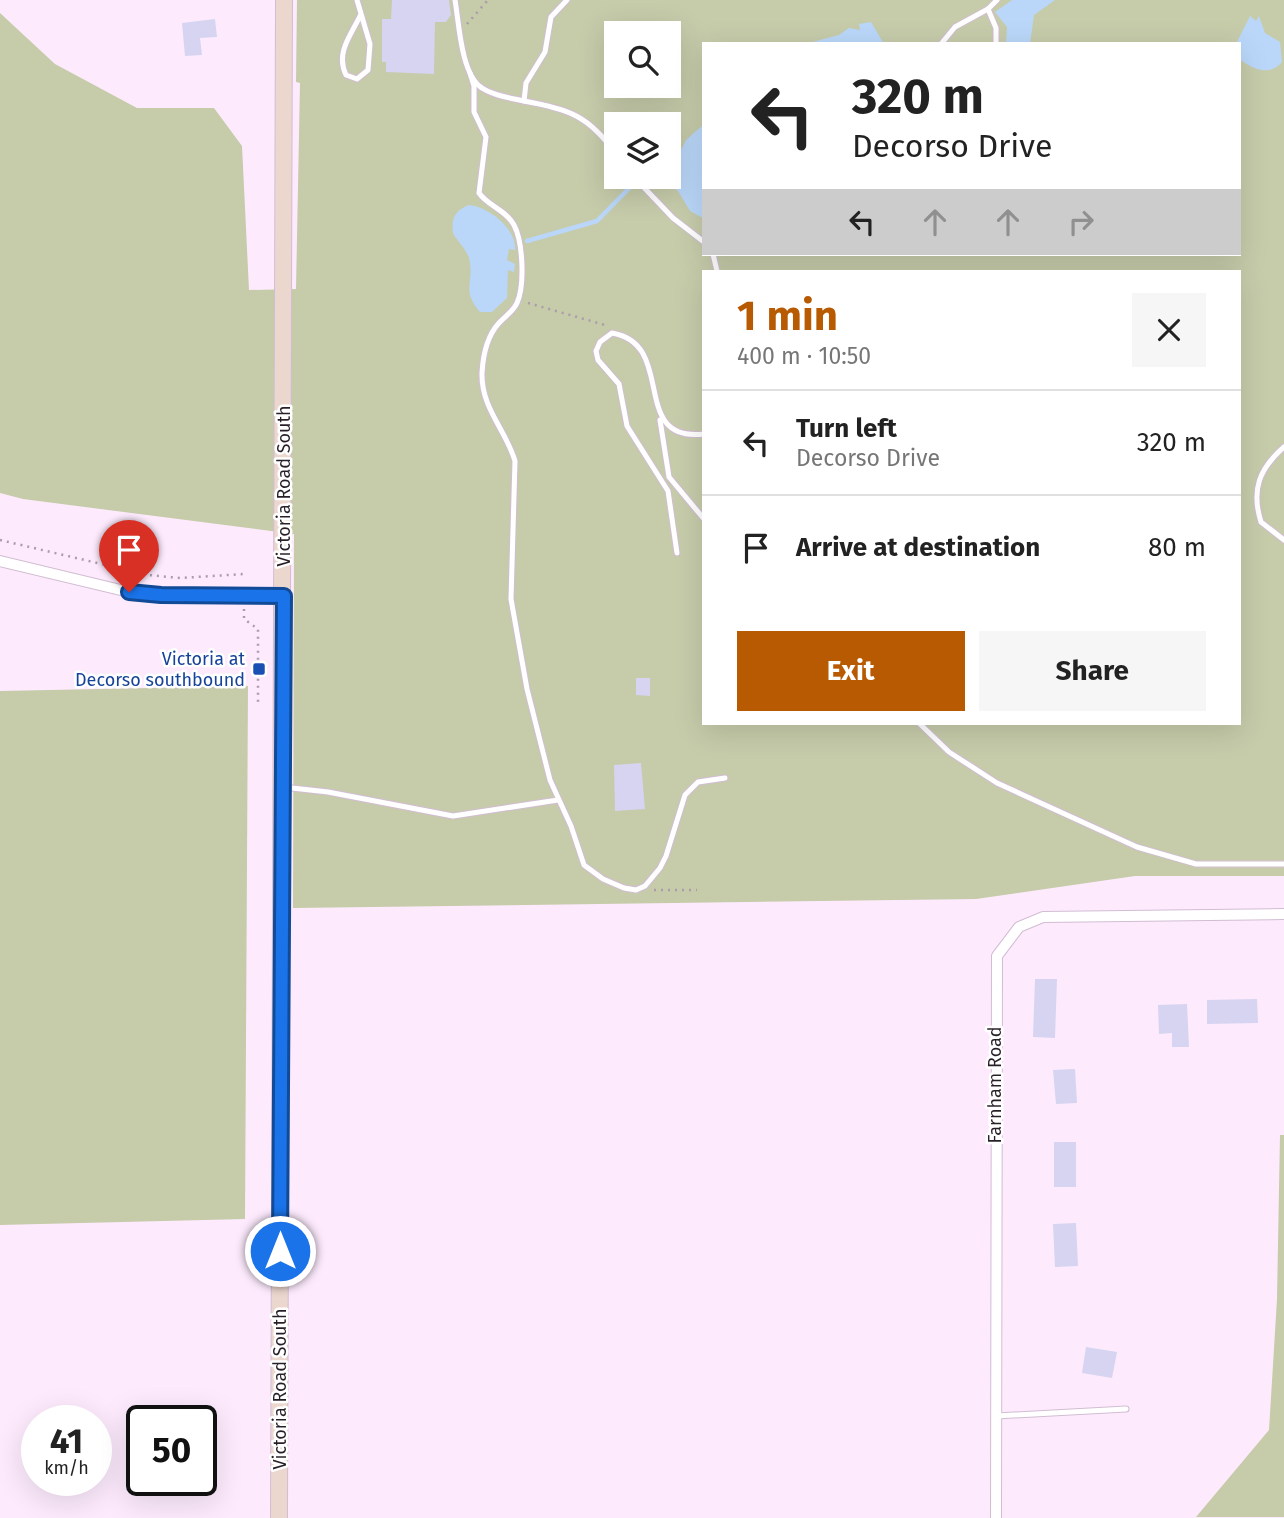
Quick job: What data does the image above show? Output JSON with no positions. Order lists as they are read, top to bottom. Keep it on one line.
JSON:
{"streets":{"main road":["Victoria Road South"],"street":["Farnham Road"]},"places":{"transit":["Victoria at Decorso southbound"]},"page":{"turn":["320 m","Decorso Drive"],"heading":["1 min","400 m · 10:50"],"list":[{"name":"Turn left","note":"Decorso Drive","value":"320 m"},{"name":"Arrive at destination","value":"80 m"}],"buttons":["Exit","Share"],"speed":"41 km/h","limit":"50"}}
